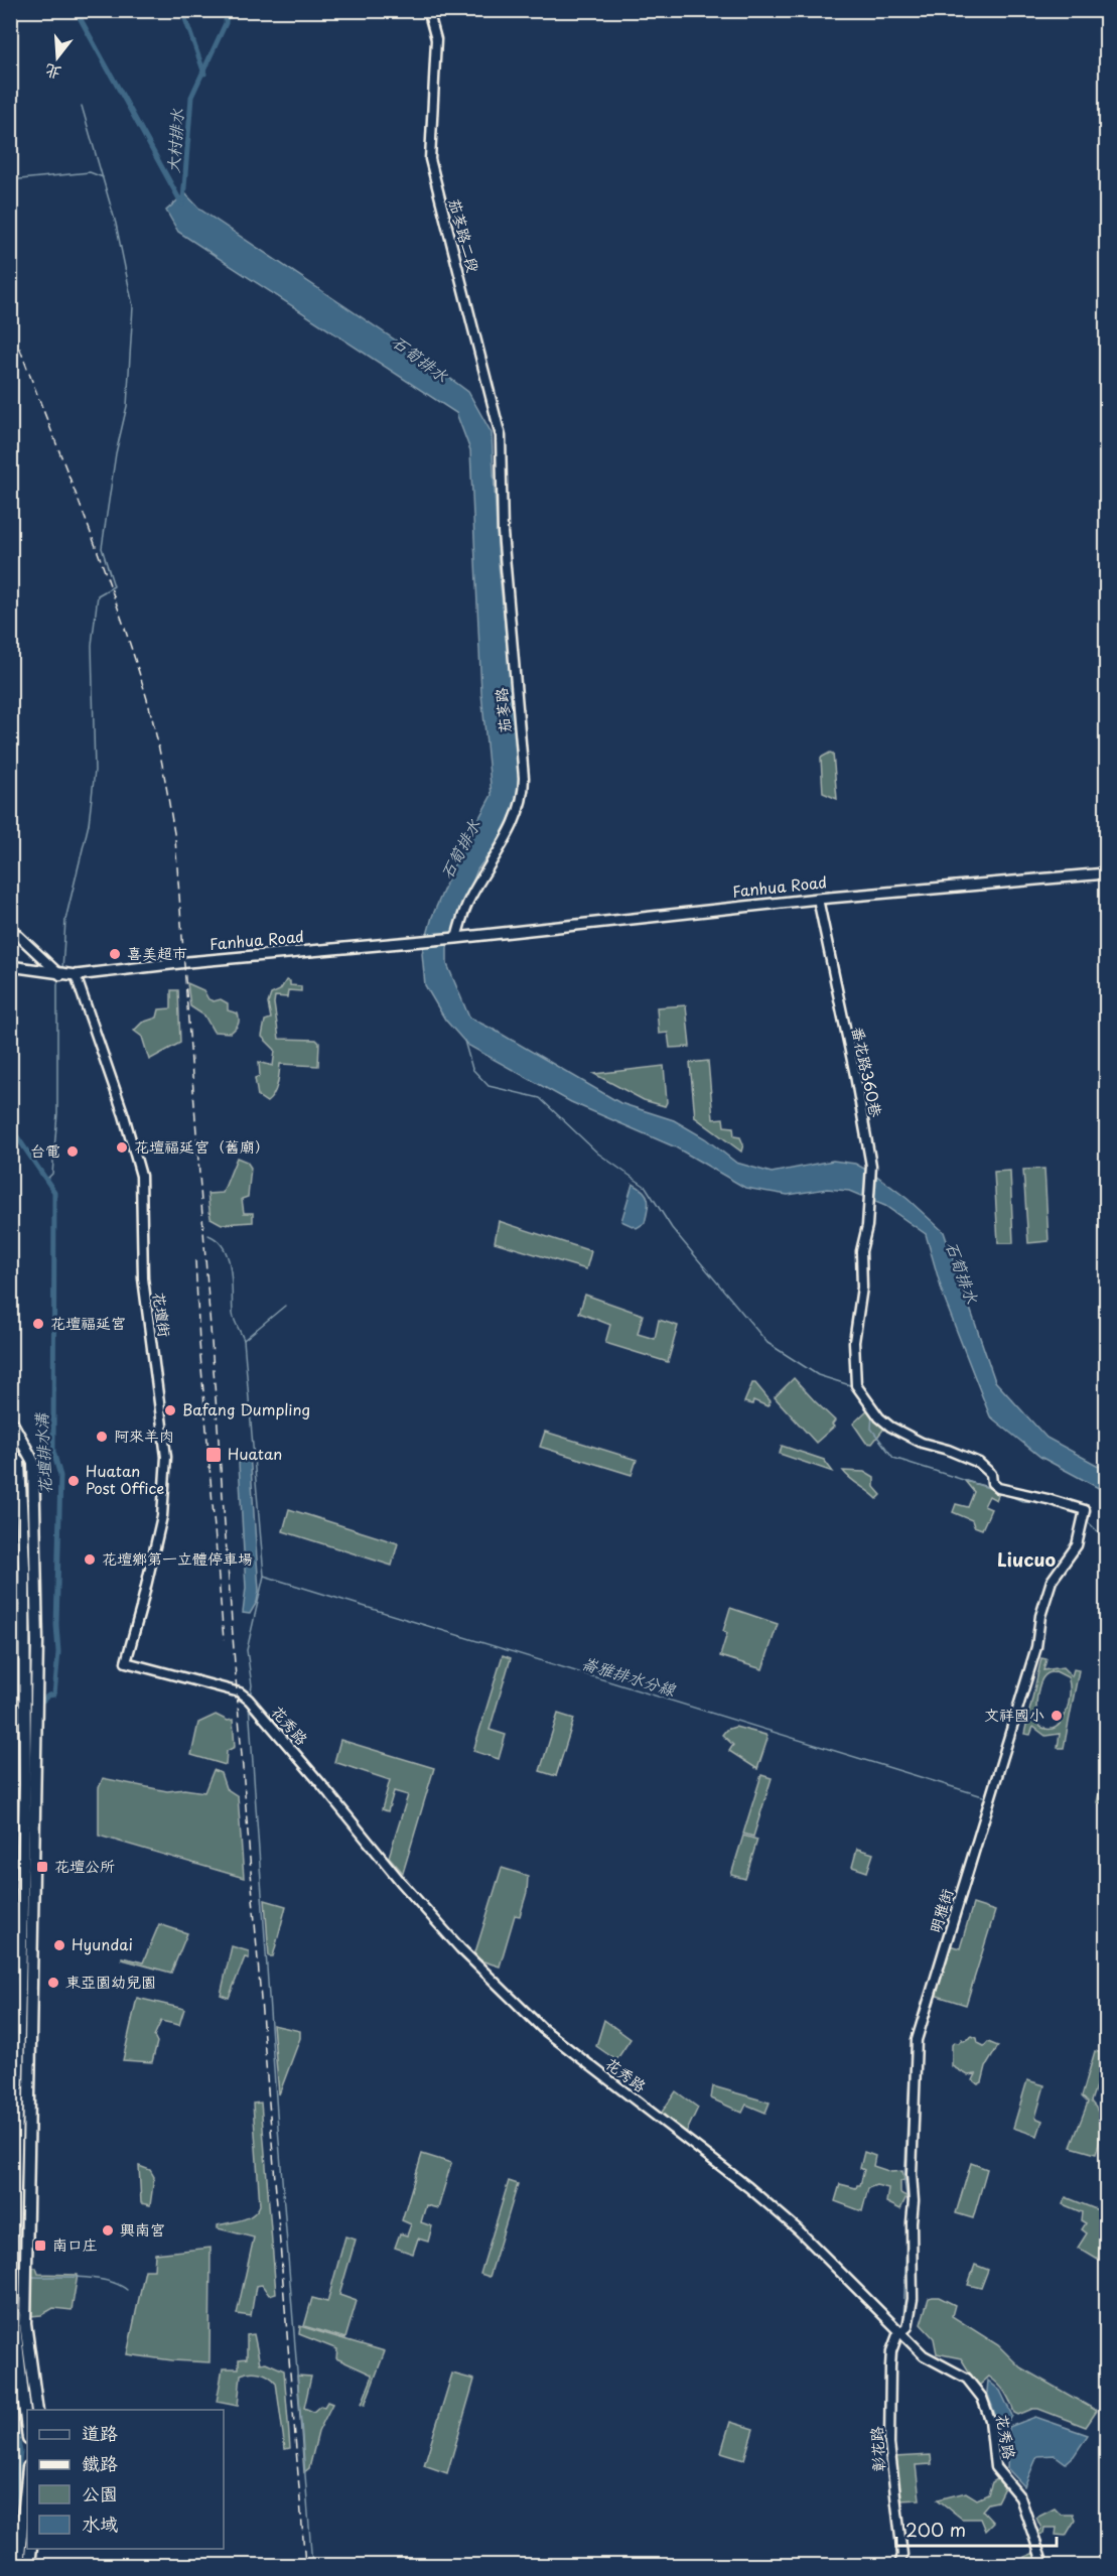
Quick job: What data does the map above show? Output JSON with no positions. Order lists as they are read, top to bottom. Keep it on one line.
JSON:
{"streets":{"main road":["Fanhua Road"],"street":["茄苳路二段","茄苳路","番花路360巷","花壇街","花秀路","明雅街","彰花路"]},"crossings":[["茄苳路二段","茄苳路"],["茄苳路","Fanhua Road"],["Fanhua Road","番花路360巷"],["Fanhua Road","花壇街"],["番花路360巷","明雅街"],["花壇街","花秀路"],["花秀路","明雅街"],["花秀路","彰花路"],["明雅街","彰花路"]],"districts":["Liucuo"],"water":["大村排水","石筍排水","花壇排水溝","崙雅排水分線"],"places":{"other":["喜美超市","花壇福延宮（舊廟）","台電","花壇福延宮","Bafang Dumpling","阿來羊肉","Huatan Post Office","花壇鄉第一立體停車場","文祥國小","Hyundai","東亞園幼兒園","興南宮"],"transit":["Huatan","花壇公所","南口庄"]},"legend":["道路","鐵路","公園","水域"],"scale_bar":"200 m","north":"bottom"}
